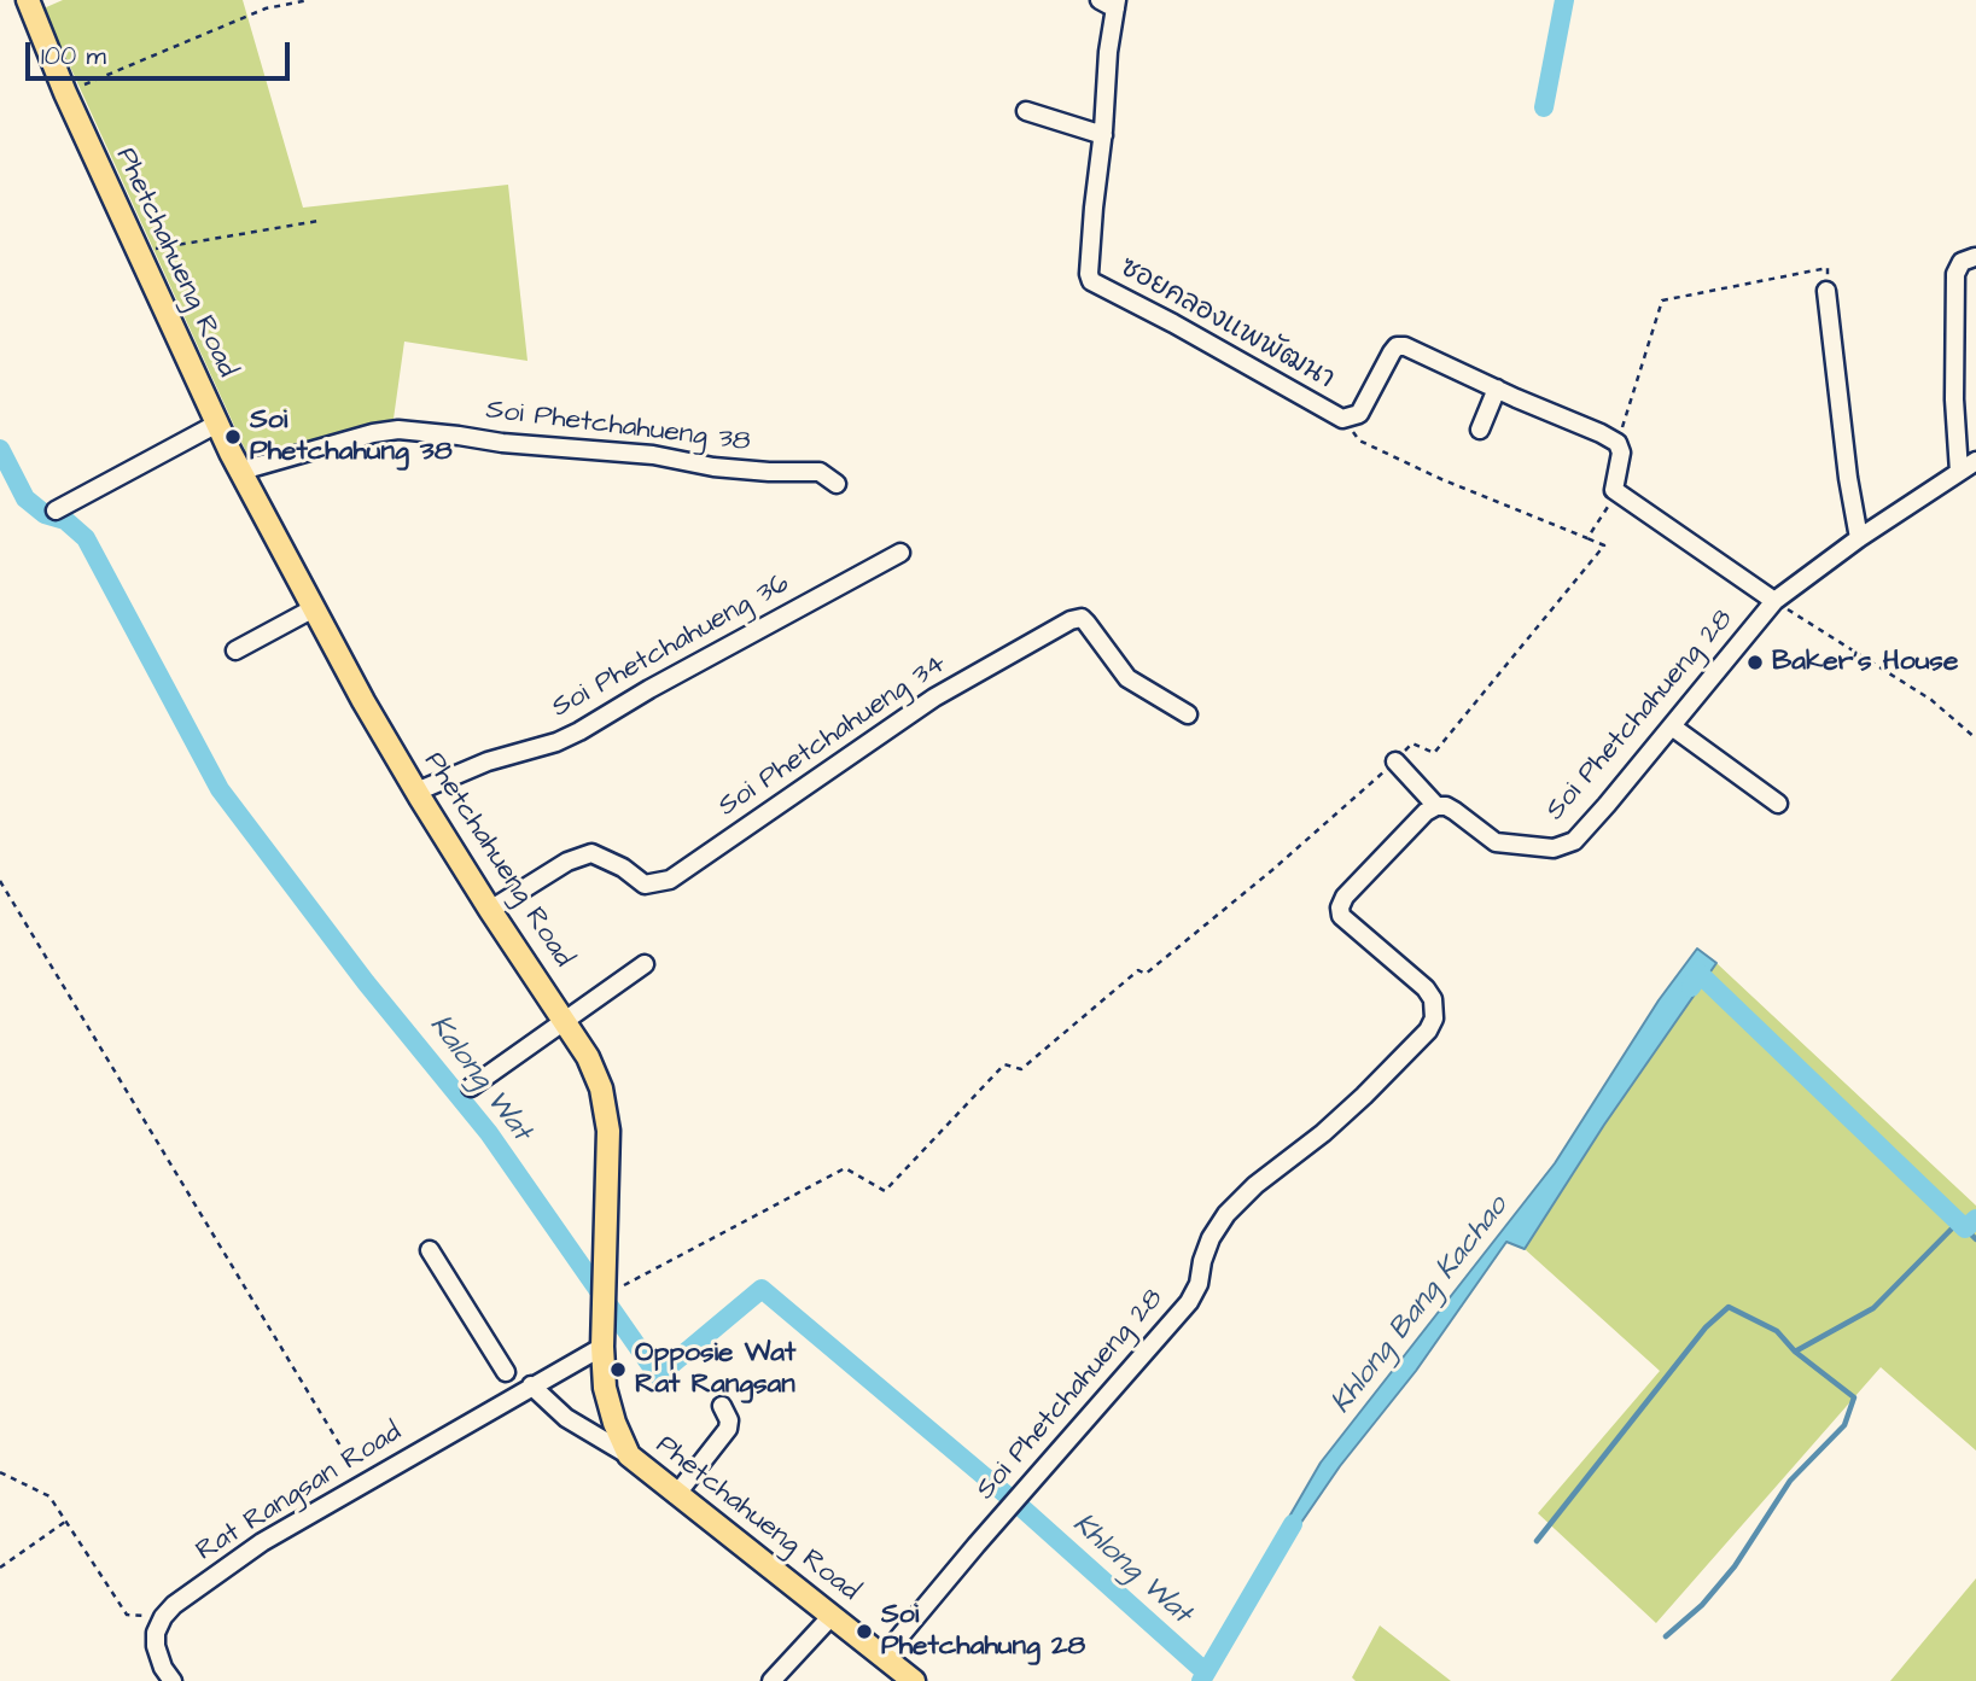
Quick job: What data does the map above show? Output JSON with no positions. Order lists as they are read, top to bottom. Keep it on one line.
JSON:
{"streets":{"main road":["Phetchahueng Road"],"street":["ซอยคลองแพพัฒนา","Soi Phetchahueng 38","Soi Phetchahueng 36","Soi Phetchahueng 28","Soi Phetchahueng 34","Rat Rangsan Road"]},"crossings":[["Phetchahueng Road","Soi Phetchahueng 38"],["Phetchahueng Road","Soi Phetchahueng 36"],["Phetchahueng Road","Soi Phetchahueng 28"],["Phetchahueng Road","Soi Phetchahueng 34"],["Phetchahueng Road","Rat Rangsan Road"]],"water":["Kalong Wat","Khlong Bang Kachao","Khlong Wat"],"places":["Soi Phetchahung 38","Baker's House","Opposie Wat Rat Rangsan","Soi Phetchahung 28"],"scale_bar":"100 m"}
